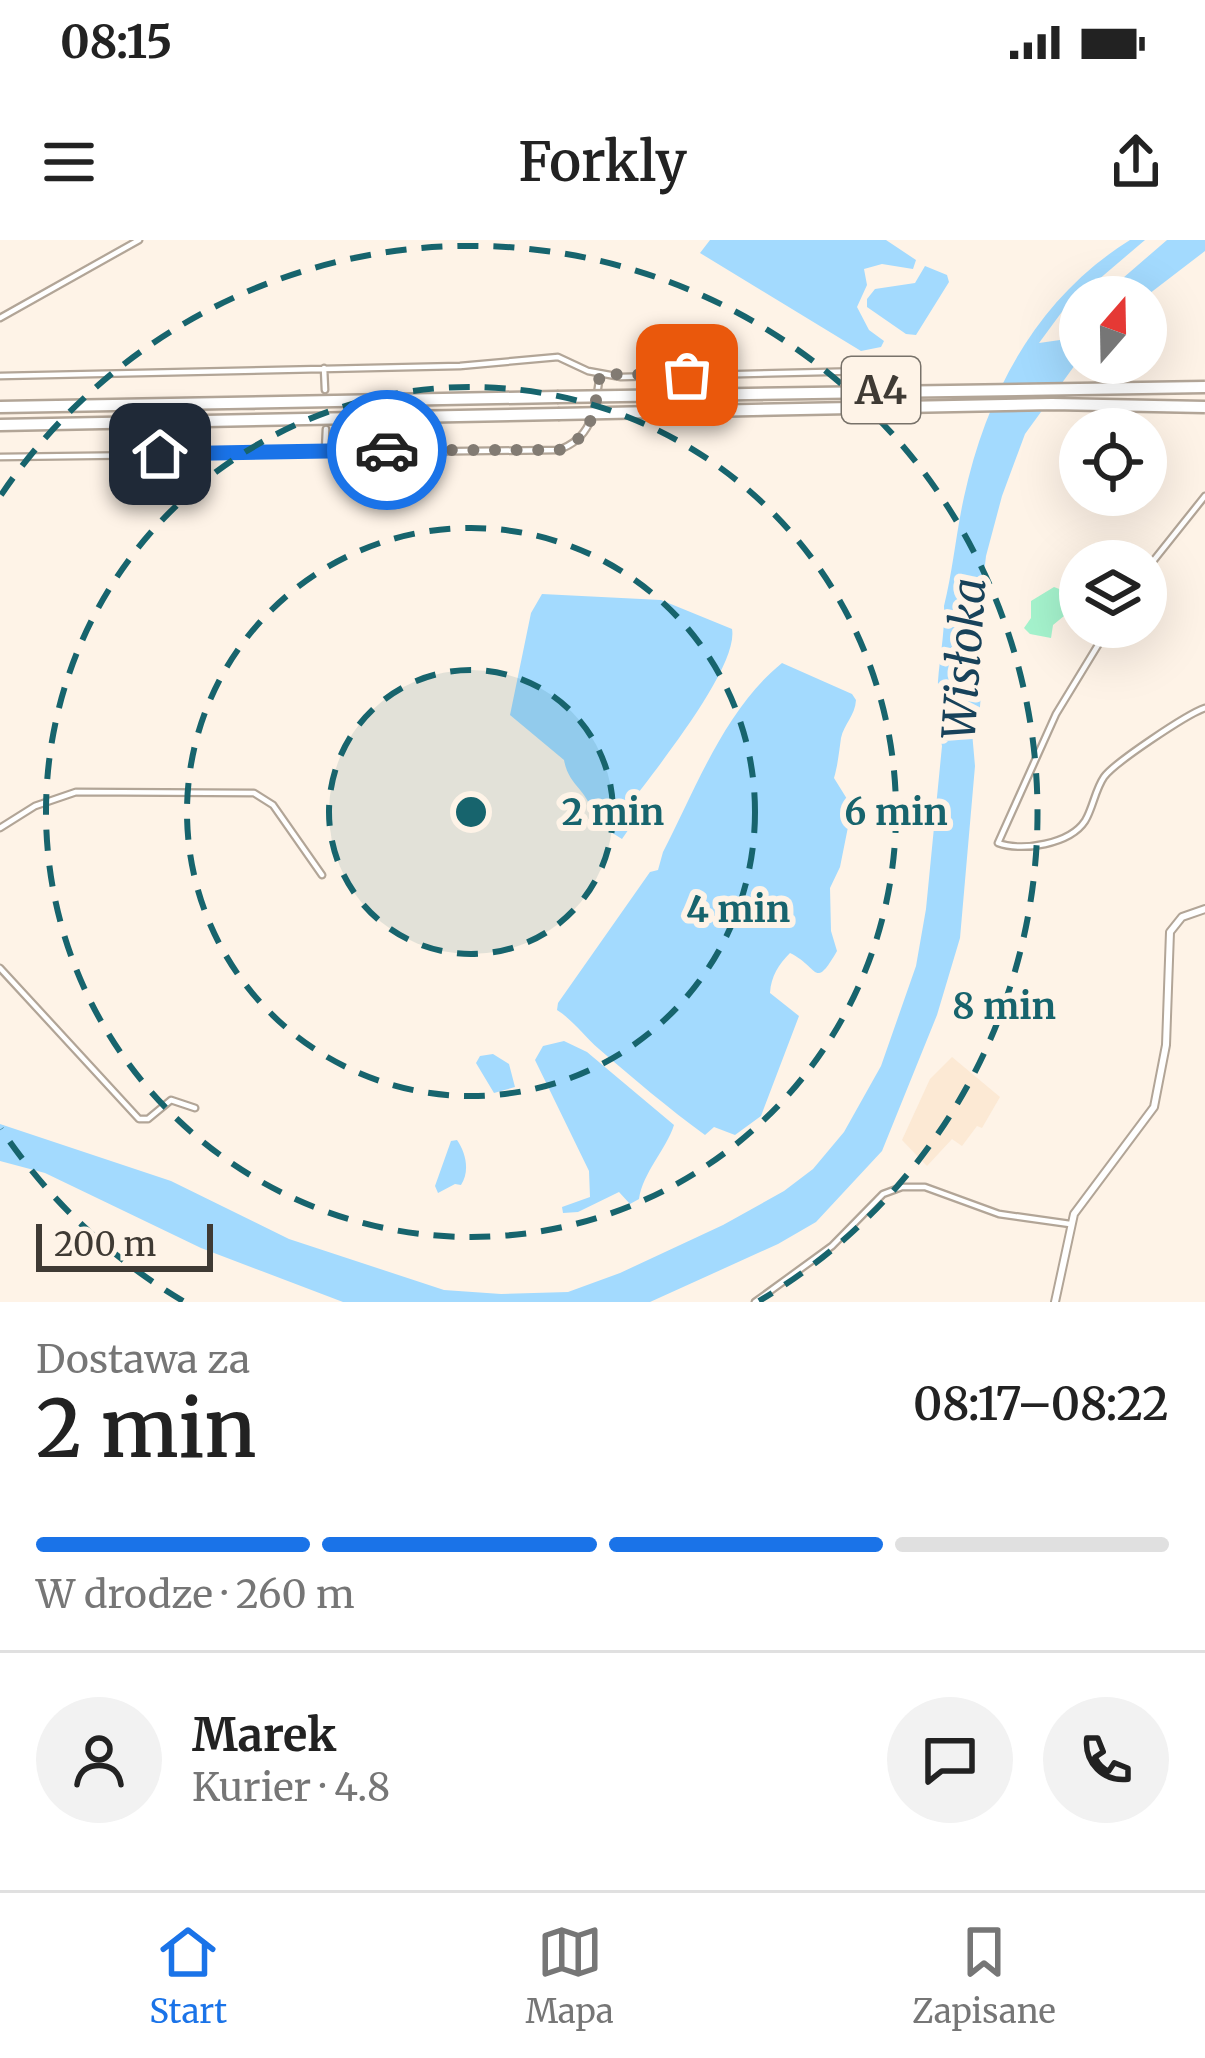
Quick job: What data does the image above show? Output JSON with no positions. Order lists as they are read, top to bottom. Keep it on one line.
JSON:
{"streets":{"highway":["A4"]},"water":["Wisłoka"],"scale_bar":"200 m","north":"top","page":{"status":"08:15","header":"Forkly","scale":"200 m","heading":["2 min","Dostawa za","08:17–08:22"],"panel":["Marek","Kurier · 4.8"],"bar":"W drodze · 260 m","tabs":["Start","Mapa","Zapisane"]},"rings":["2 min","6 min","4 min","8 min"]}
